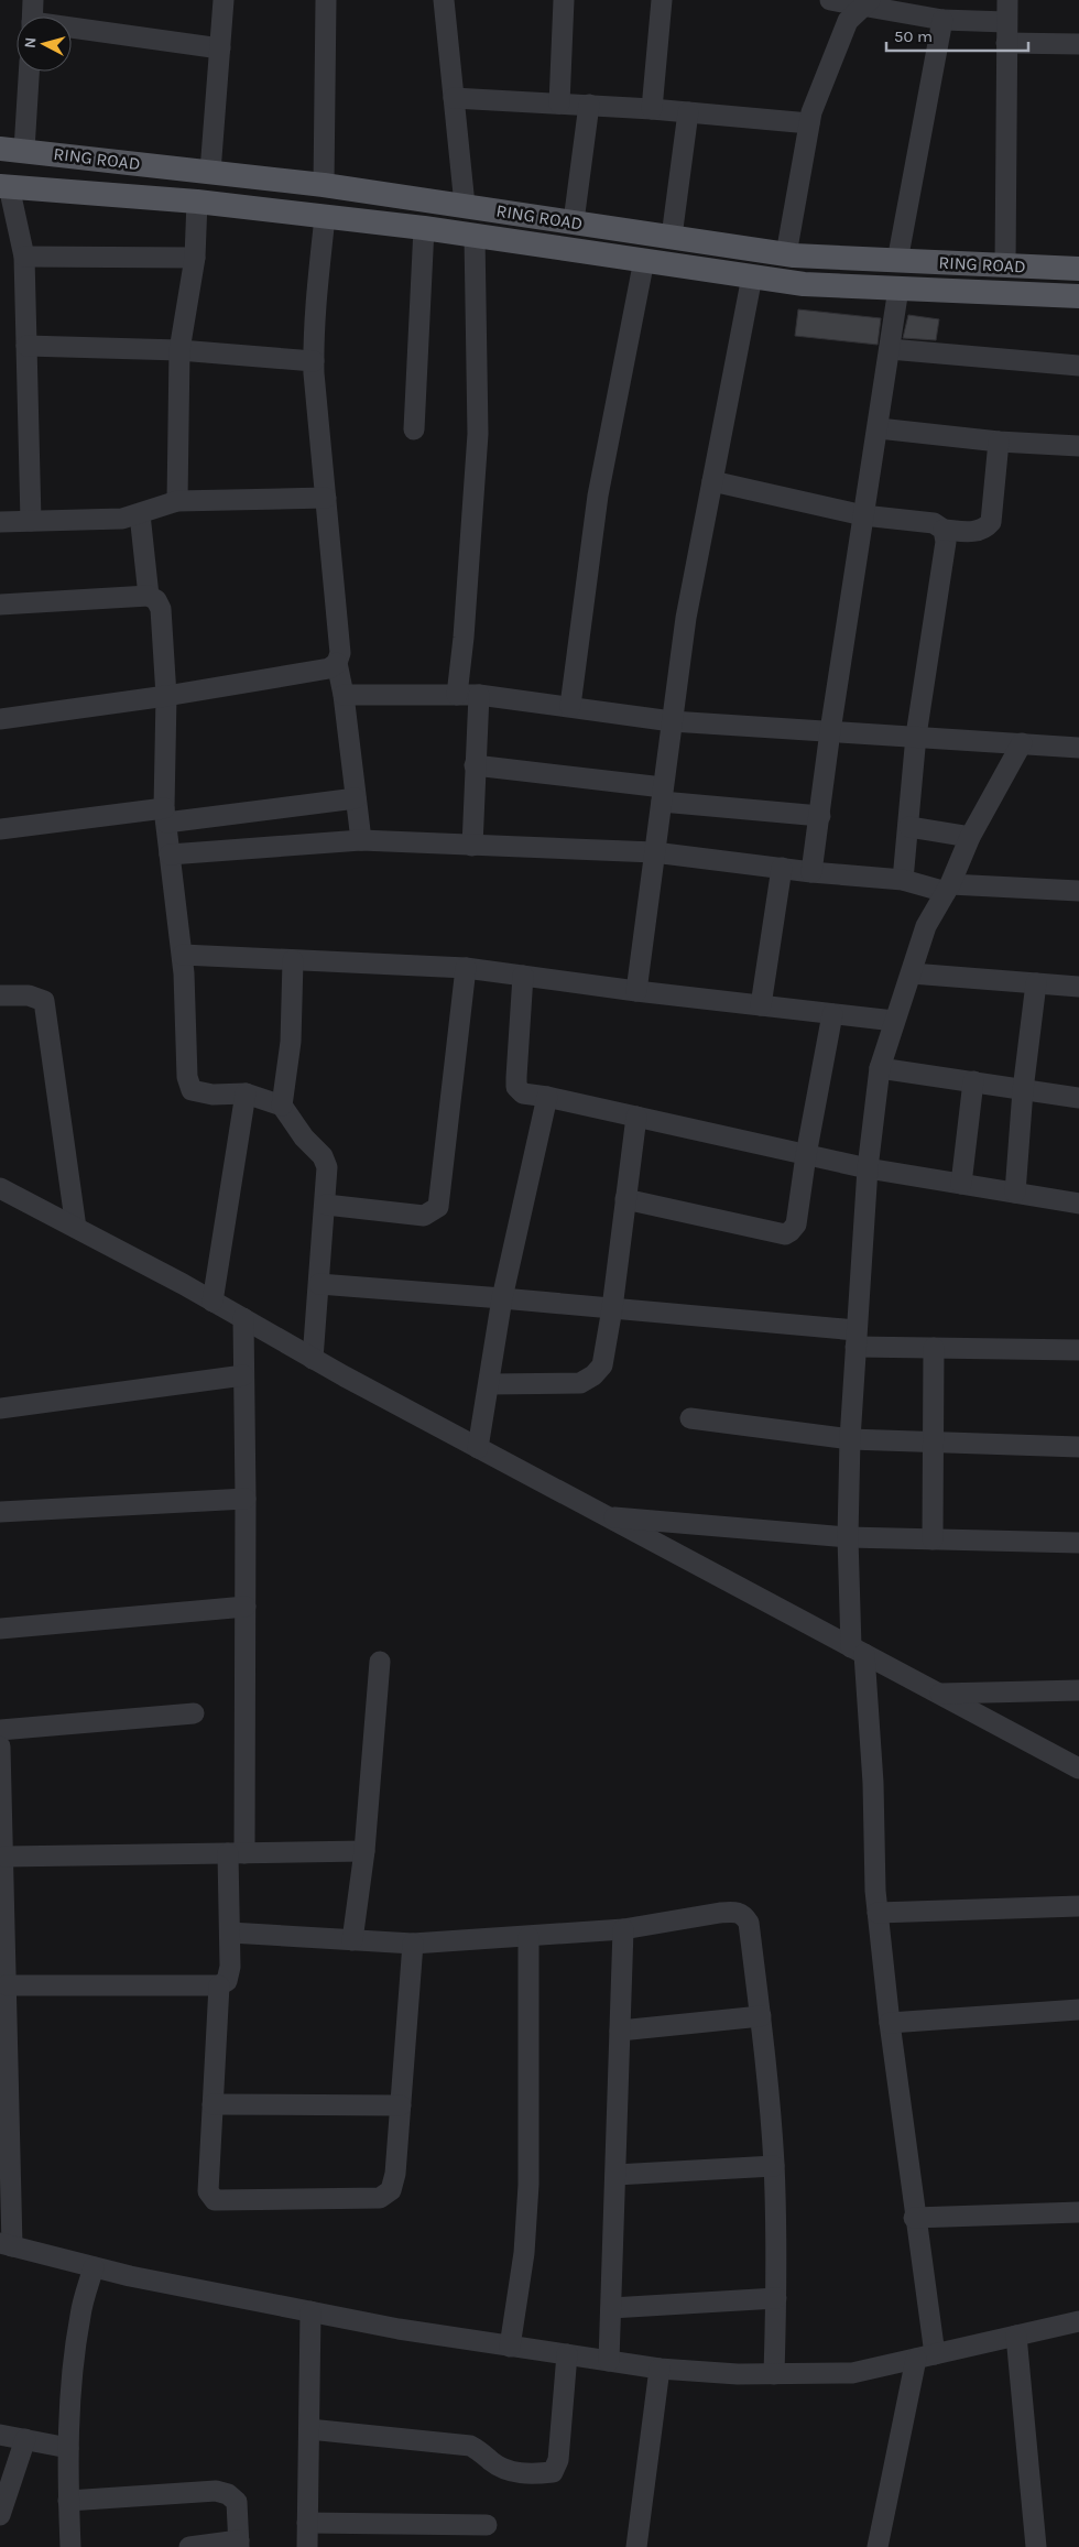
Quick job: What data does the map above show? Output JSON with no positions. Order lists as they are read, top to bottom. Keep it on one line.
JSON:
{"streets":{"main road":["RING ROAD"]},"scale_bar":"50 m","north":"left"}
